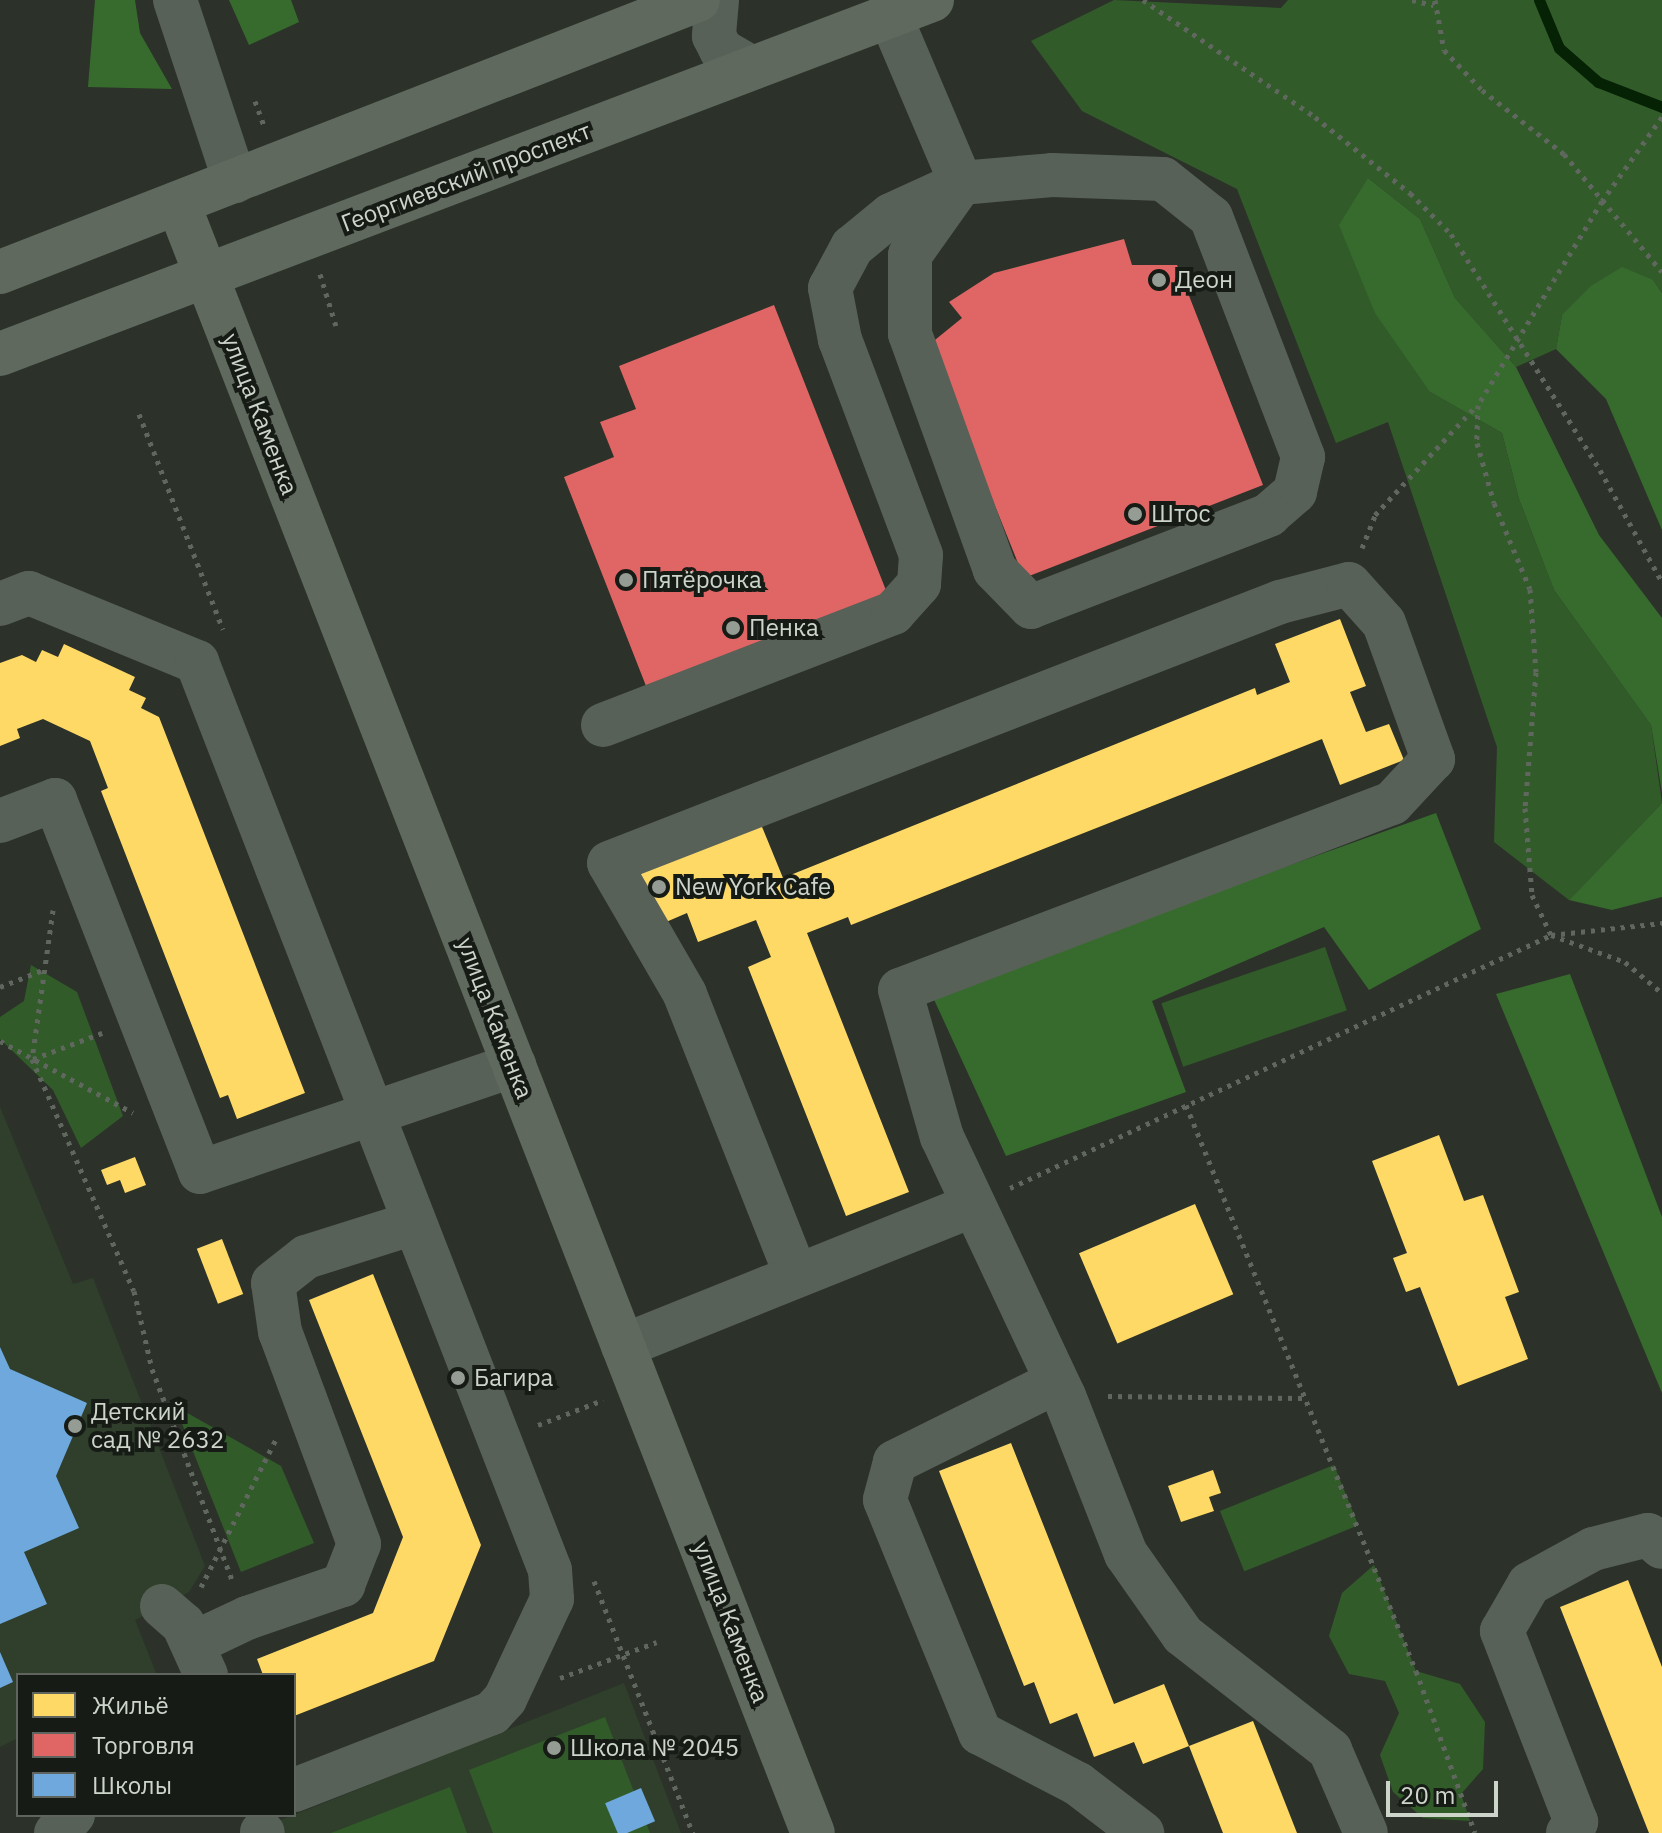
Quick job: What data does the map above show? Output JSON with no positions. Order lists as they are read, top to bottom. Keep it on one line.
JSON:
{"streets":{"main road":["Георгиевский проспект","улица Каменка"]},"crossings":[["Георгиевский проспект","улица Каменка"]],"places":["Деон","Штос","Пятёрочка","Пенка","New York Cafe","Багира","Детский сад № 2632","Школа № 2045"],"legend":["Жильё","Торговля","Школы"],"scale_bar":"20 m"}
